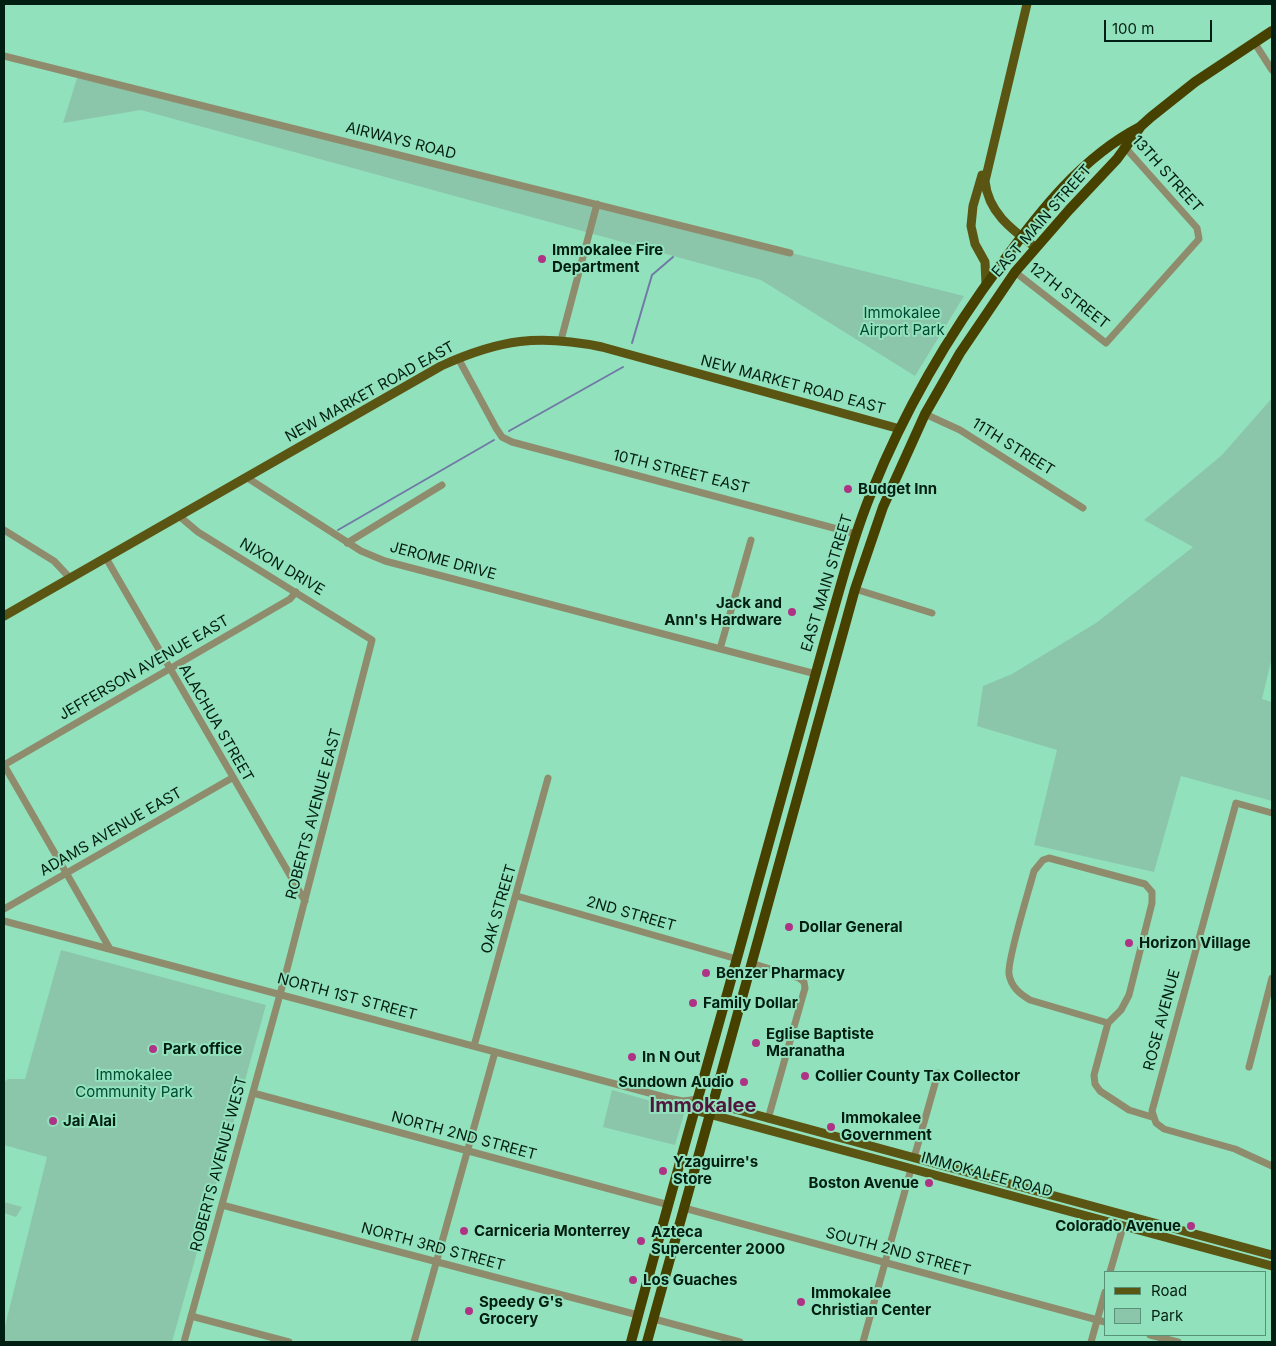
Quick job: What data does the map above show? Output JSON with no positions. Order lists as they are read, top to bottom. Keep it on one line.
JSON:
{"streets":{"highway":["EAST MAIN STREET"],"main road":["NEW MARKET ROAD EAST","IMMOKALEE ROAD"],"street":["AIRWAYS ROAD","13TH STREET","12TH STREET","11TH STREET","10TH STREET EAST","JEROME DRIVE","NIXON DRIVE","JEFFERSON AVENUE EAST","ALACHUA STREET","ROBERTS AVENUE EAST","ADAMS AVENUE EAST","OAK STREET","2ND STREET","NORTH 1ST STREET","ROSE AVENUE","NORTH 2ND STREET","ROBERTS AVENUE WEST","NORTH 3RD STREET","SOUTH 2ND STREET"]},"crossings":[["13TH STREET","EAST MAIN STREET"],["13TH STREET","12TH STREET"],["EAST MAIN STREET","12TH STREET"],["EAST MAIN STREET","NEW MARKET ROAD EAST"],["EAST MAIN STREET","11TH STREET"],["EAST MAIN STREET","10TH STREET EAST"],["EAST MAIN STREET","JEROME DRIVE"],["EAST MAIN STREET","2ND STREET"],["EAST MAIN STREET","NORTH 1ST STREET"],["EAST MAIN STREET","NORTH 2ND STREET"],["EAST MAIN STREET","IMMOKALEE ROAD"],["EAST MAIN STREET","NORTH 3RD STREET"],["EAST MAIN STREET","SOUTH 2ND STREET"],["NEW MARKET ROAD EAST","10TH STREET EAST"],["NEW MARKET ROAD EAST","JEROME DRIVE"],["NEW MARKET ROAD EAST","NIXON DRIVE"],["NEW MARKET ROAD EAST","ALACHUA STREET"],["NIXON DRIVE","JEFFERSON AVENUE EAST"],["NIXON DRIVE","ROBERTS AVENUE EAST"],["JEFFERSON AVENUE EAST","ALACHUA STREET"],["ALACHUA STREET","ROBERTS AVENUE EAST"],["ALACHUA STREET","ADAMS AVENUE EAST"],["ROBERTS AVENUE EAST","NORTH 1ST STREET"],["ROBERTS AVENUE EAST","ROBERTS AVENUE WEST"],["OAK STREET","2ND STREET"],["OAK STREET","NORTH 1ST STREET"],["NORTH 1ST STREET","ROBERTS AVENUE WEST"],["NORTH 1ST STREET","IMMOKALEE ROAD"],["NORTH 2ND STREET","ROBERTS AVENUE WEST"],["ROBERTS AVENUE WEST","NORTH 3RD STREET"]],"districts":["Immokalee"],"parks":["Immokalee Airport Park","Immokalee Community Park"],"places":["Immokalee Fire Department","Budget Inn","Jack and Ann's Hardware","Dollar General","Horizon Village","Benzer Pharmacy","Family Dollar","Eglise Baptiste Maranatha","Park office","In N Out","Collier County Tax Collector","Sundown Audio","Jai Alai","Immokalee Government","Yzaguirre's Store","Boston Avenue","Colorado Avenue","Carniceria Monterrey","Azteca Supercenter 2000","Los Guaches","Immokalee Christian Center","Speedy G's Grocery"],"legend":["Road","Park"],"scale_bar":"100 m"}
